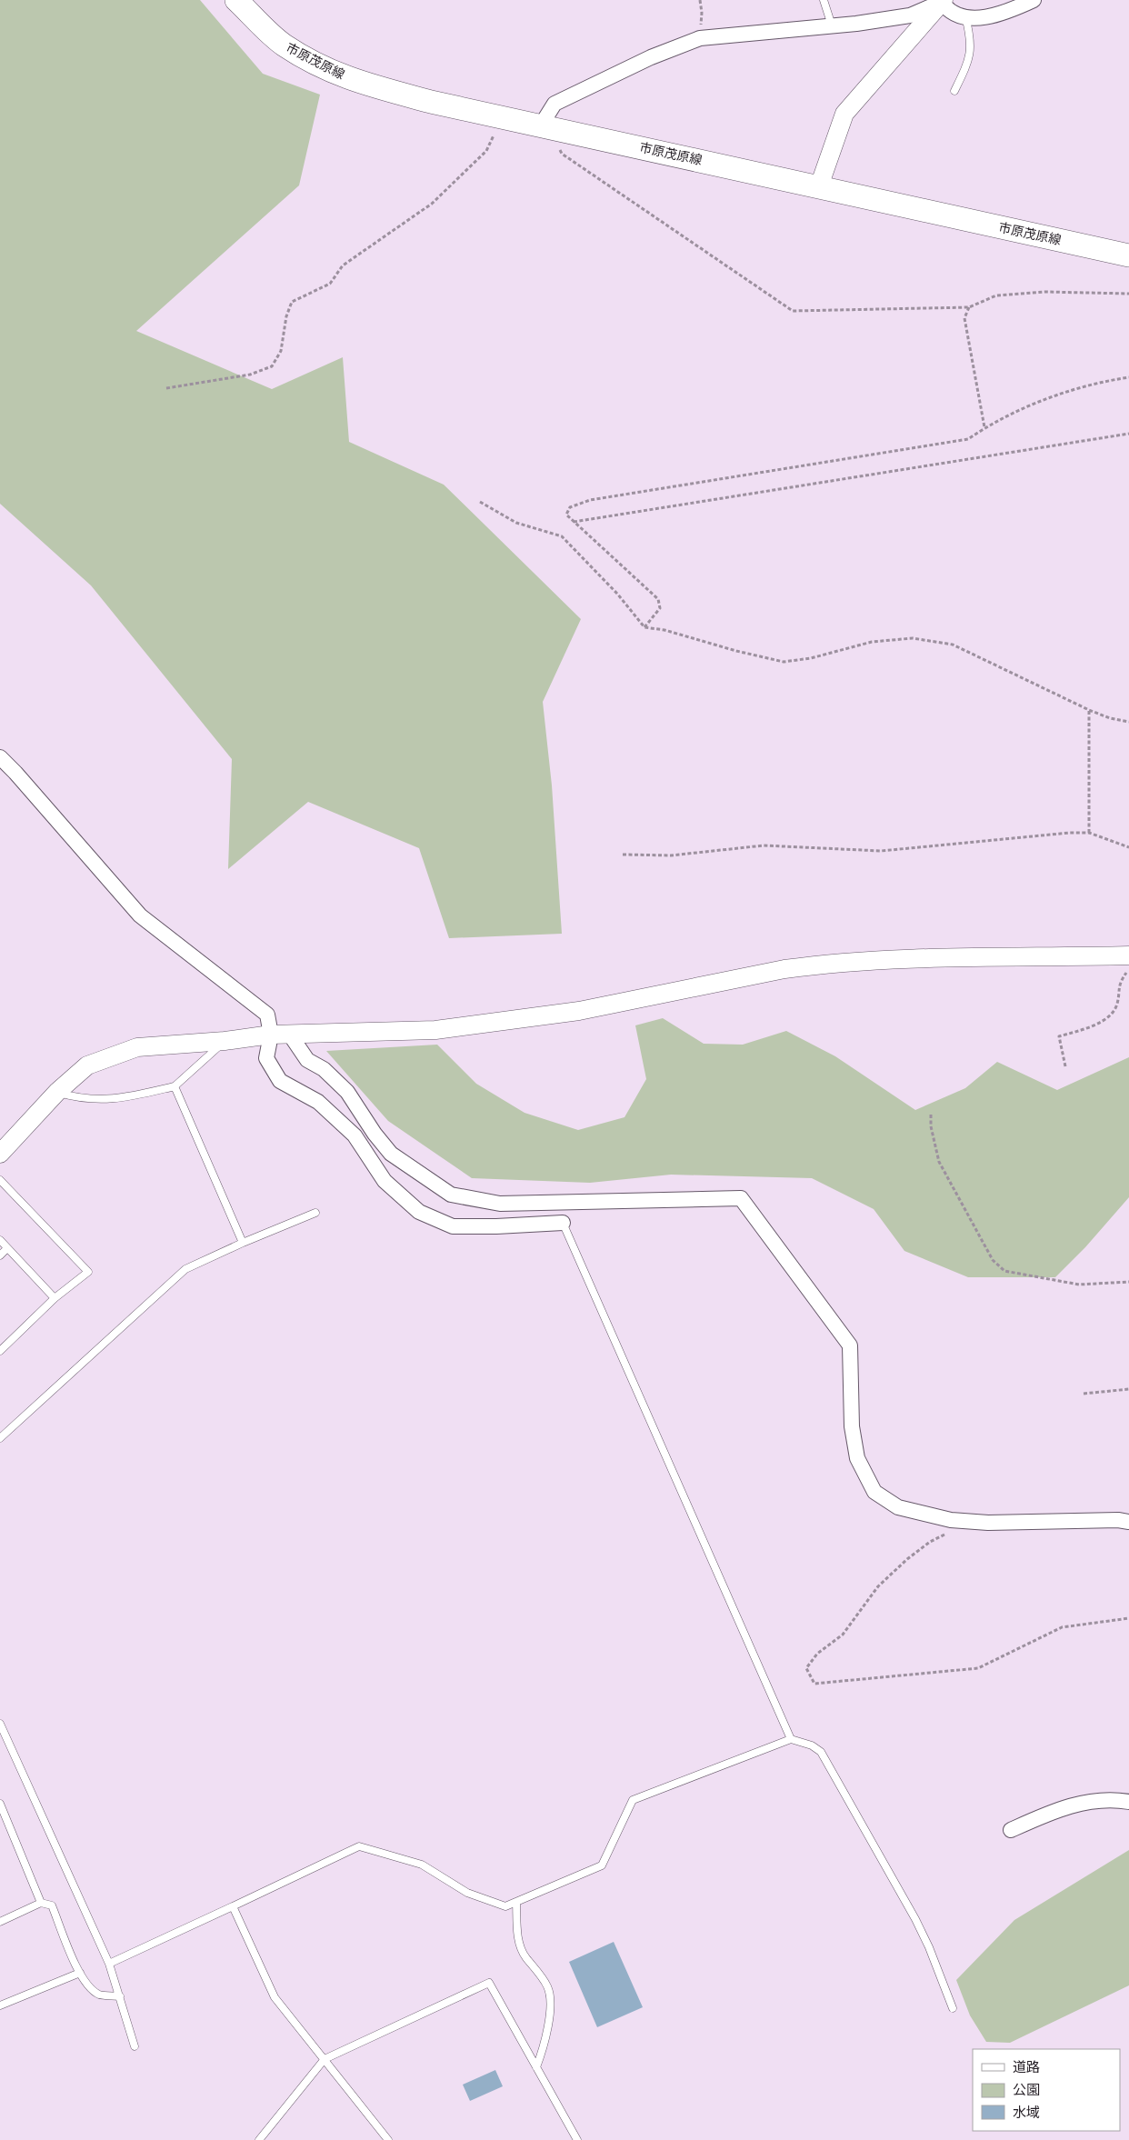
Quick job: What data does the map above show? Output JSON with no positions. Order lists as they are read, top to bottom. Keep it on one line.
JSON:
{"streets":{"main road":["市原茂原線"]},"legend":["道路","公園","水域"]}
